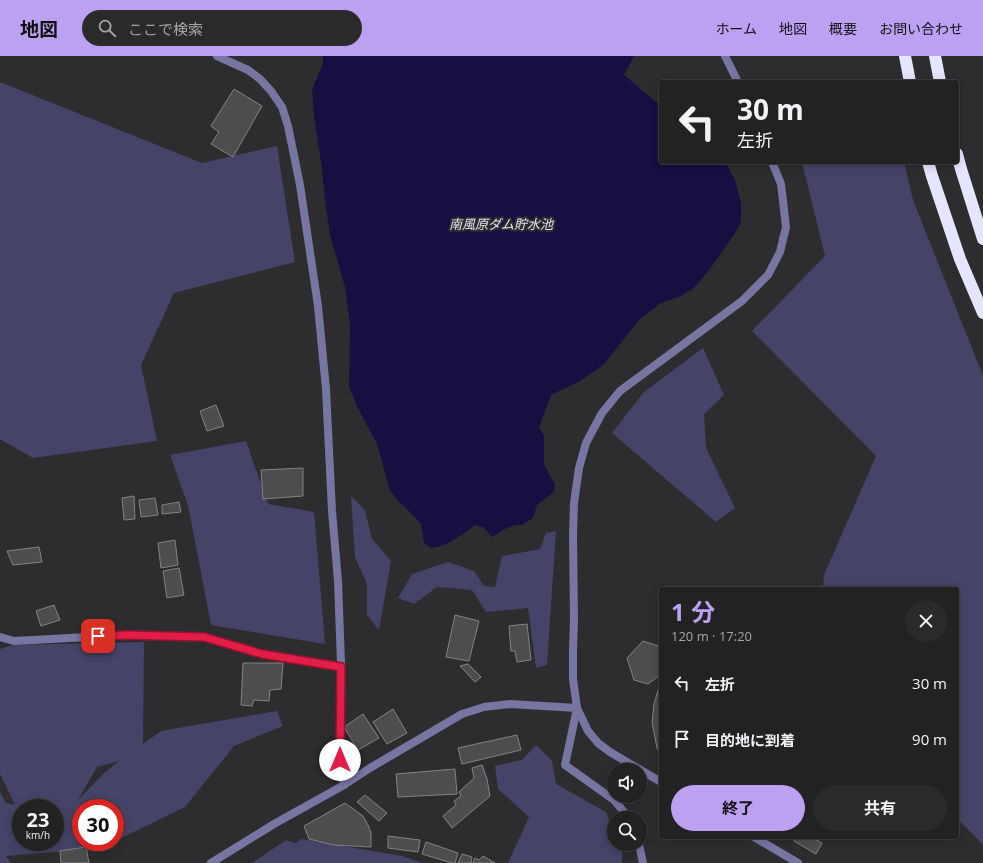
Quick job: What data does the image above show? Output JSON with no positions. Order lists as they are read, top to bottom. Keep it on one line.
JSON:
{"water":["南風原ダム貯水池"],"page":{"header":"地図","search":"ここで検索","nav":["ホーム","地図","概要","お問い合わせ"],"turn":["30 m","左折"],"heading":["1 分","120 m · 17:20"],"list":[{"name":"左折","value":"30 m"},{"name":"目的地に到着","value":"90 m"}],"buttons":["終了","共有"],"speed":"23 km/h","limit":"30"}}
